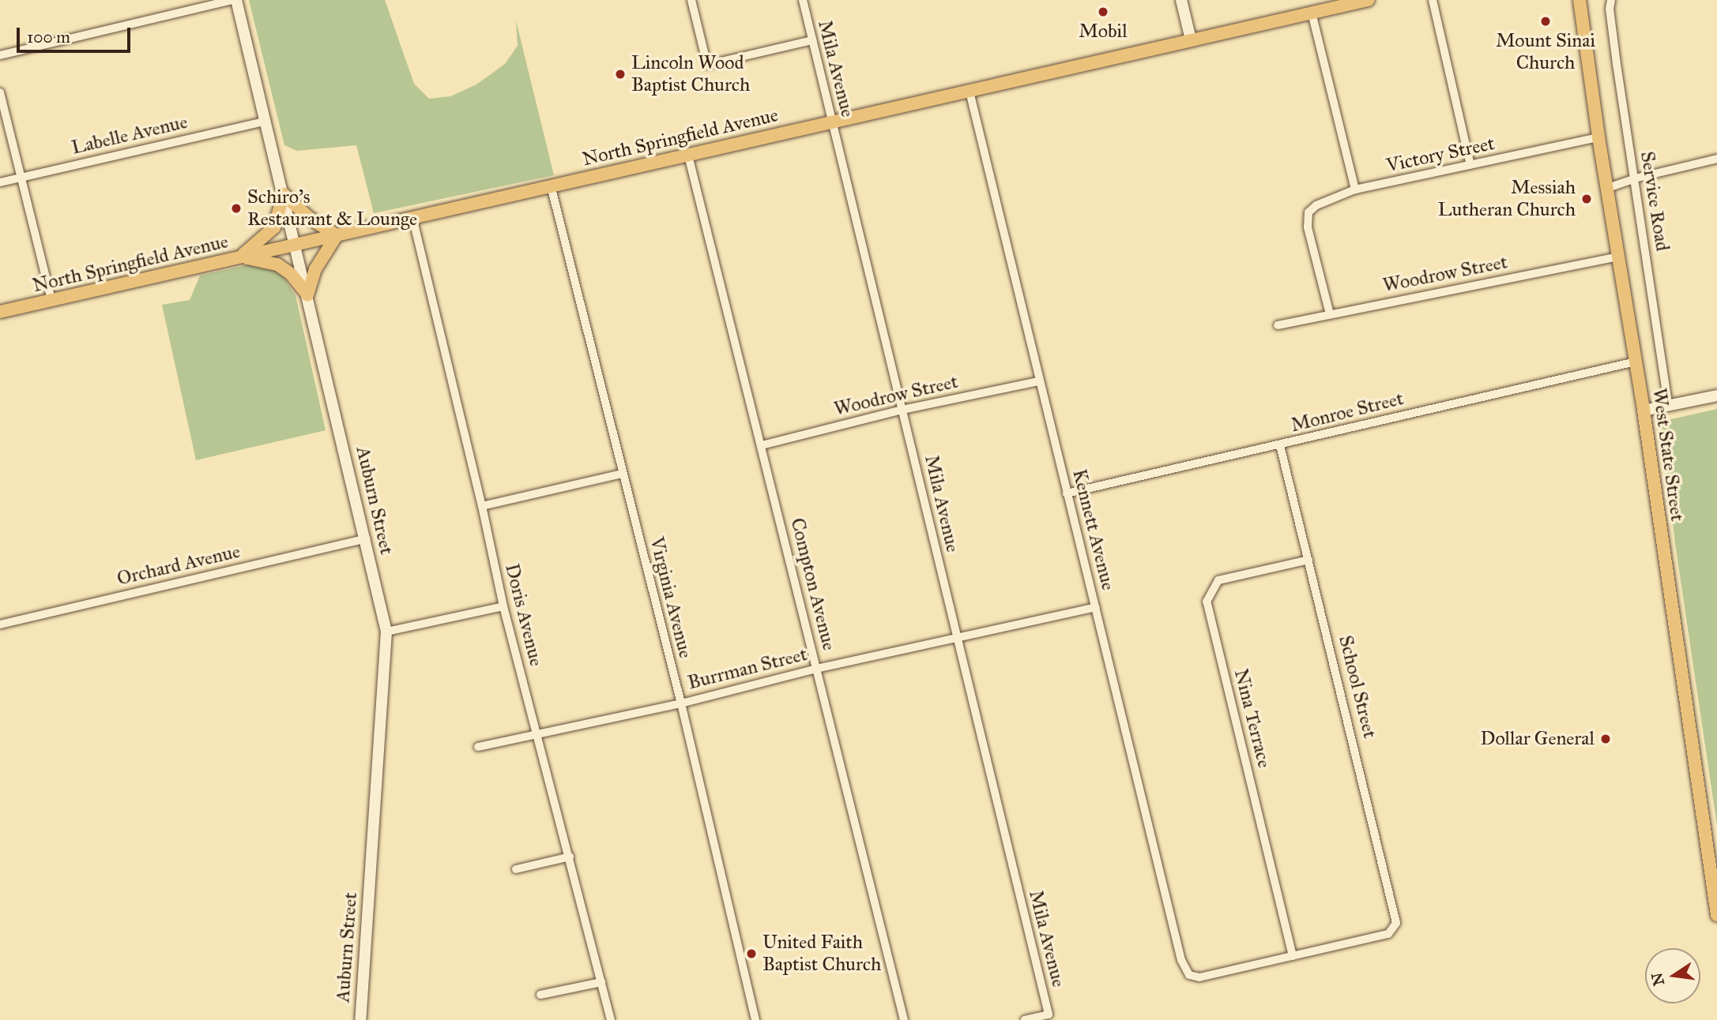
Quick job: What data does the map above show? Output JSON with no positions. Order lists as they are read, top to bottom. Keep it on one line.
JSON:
{"streets":{"main road":["North Springfield Avenue","West State Street","Auburn Street"],"street":["Mila Avenue","Labelle Avenue","Victory Street","Service Road","Woodrow Street","Monroe Street","Kennett Avenue","Orchard Avenue","Compton Avenue","Virginia Avenue","Doris Avenue","Burrman Street","School Street","Nina Terrace"]},"crossings":[["Mila Avenue","North Springfield Avenue"],["Mila Avenue","Woodrow Street"],["Mila Avenue","Burrman Street"],["Labelle Avenue","Auburn Street"],["North Springfield Avenue","Auburn Street"],["North Springfield Avenue","Kennett Avenue"],["North Springfield Avenue","Compton Avenue"],["North Springfield Avenue","Virginia Avenue"],["North Springfield Avenue","Doris Avenue"],["Victory Street","Woodrow Street"],["Victory Street","West State Street"],["Woodrow Street","West State Street"],["Woodrow Street","Kennett Avenue"],["Woodrow Street","Compton Avenue"],["Monroe Street","West State Street"],["Monroe Street","Kennett Avenue"],["Monroe Street","School Street"],["Auburn Street","Orchard Avenue"],["Kennett Avenue","Burrman Street"],["Kennett Avenue","School Street"],["Kennett Avenue","Nina Terrace"],["Compton Avenue","Burrman Street"],["Virginia Avenue","Burrman Street"],["Doris Avenue","Burrman Street"],["School Street","Nina Terrace"]],"places":["Mobil","Mount Sinai Church","Lincoln Wood Baptist Church","Messiah Lutheran Church","Schiro's Restaurant & Lounge","Dollar General","United Faith Baptist Church"],"scale_bar":"100 m","north":"left"}
